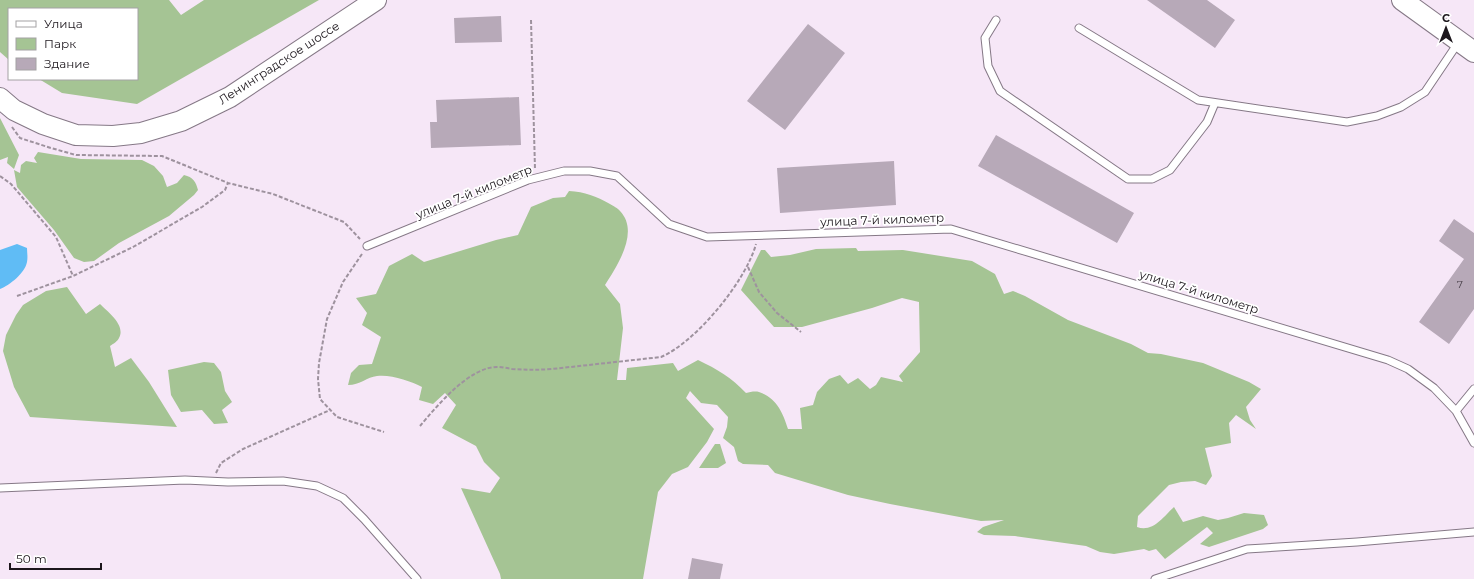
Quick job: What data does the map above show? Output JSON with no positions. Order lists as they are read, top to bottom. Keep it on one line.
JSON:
{"streets":{"main road":["Ленинградское шоссе"],"lane":["улица 7-й километр"]},"house_numbers":["7"],"legend":["Улица","Парк","Здание"],"scale_bar":"50 m","north":"top"}
